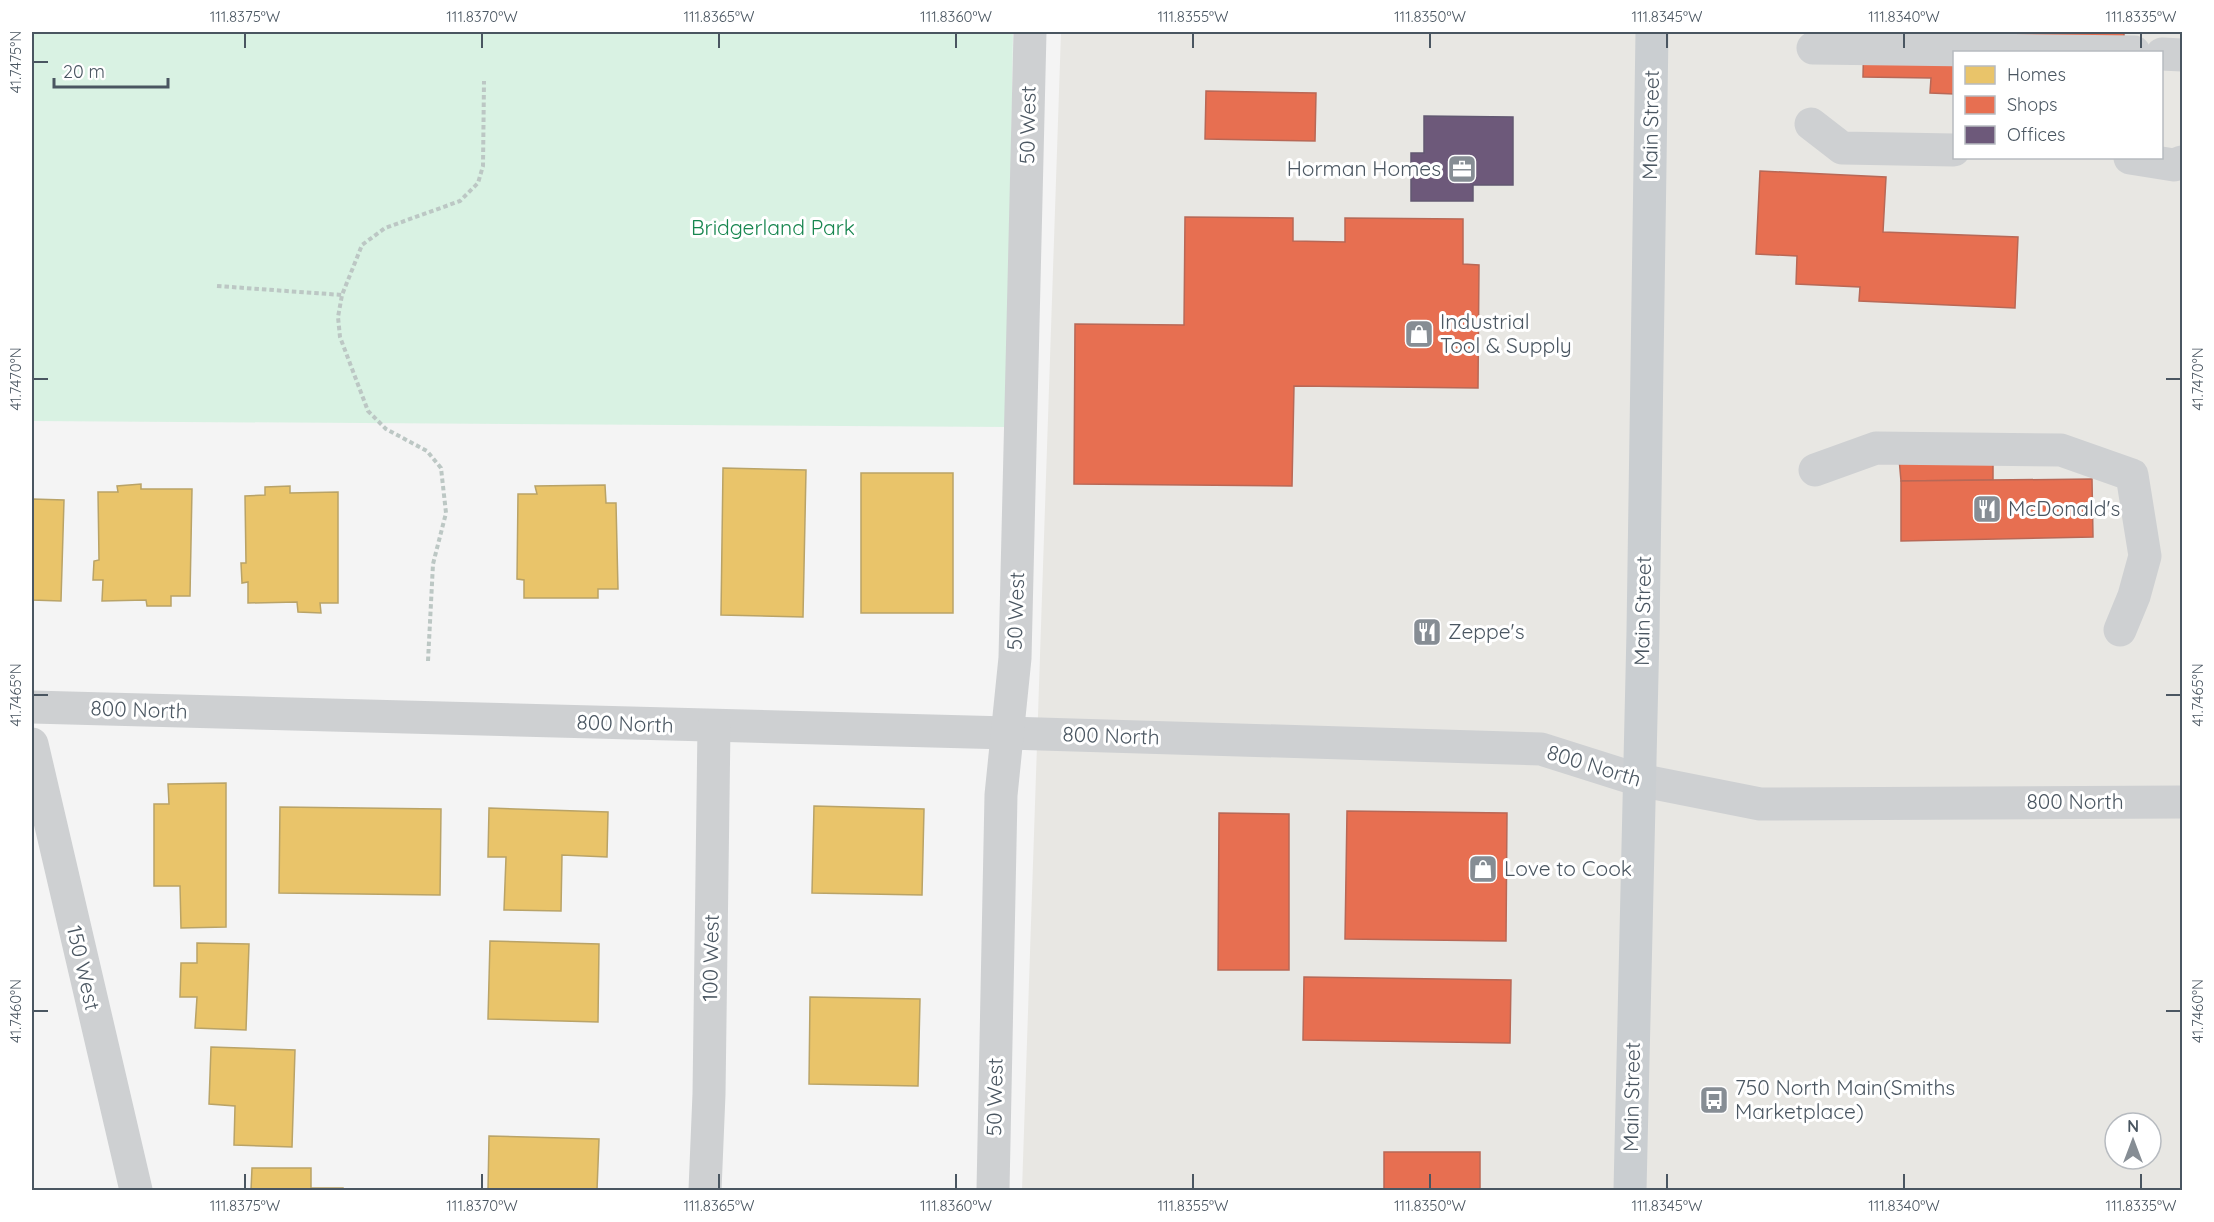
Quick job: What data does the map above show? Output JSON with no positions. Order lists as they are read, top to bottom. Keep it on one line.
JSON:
{"streets":{"main road":["Main Street"],"street":["50 West","800 North","100 West","150 West"]},"crossings":[["50 West","800 North"],["Main Street","800 North"],["800 North","100 West"]],"parks":["Bridgerland Park"],"places":{"office":["Horman Homes"],"shop":["Industrial Tool & Supply","Love to Cook"],"restaurant":["McDonald's","Zeppe's"],"bus stop":["750 North Main(Smiths Marketplace)"]},"legend":["Homes","Shops","Offices"],"scale_bar":"20 m","north":"top","coordinates":["111.8375°W","111.8370°W","111.8365°W","111.8360°W","111.8355°W","111.8350°W","111.8345°W","111.8340°W","111.8335°W","41.7475°N","41.7470°N","41.7465°N","41.7460°N"]}
